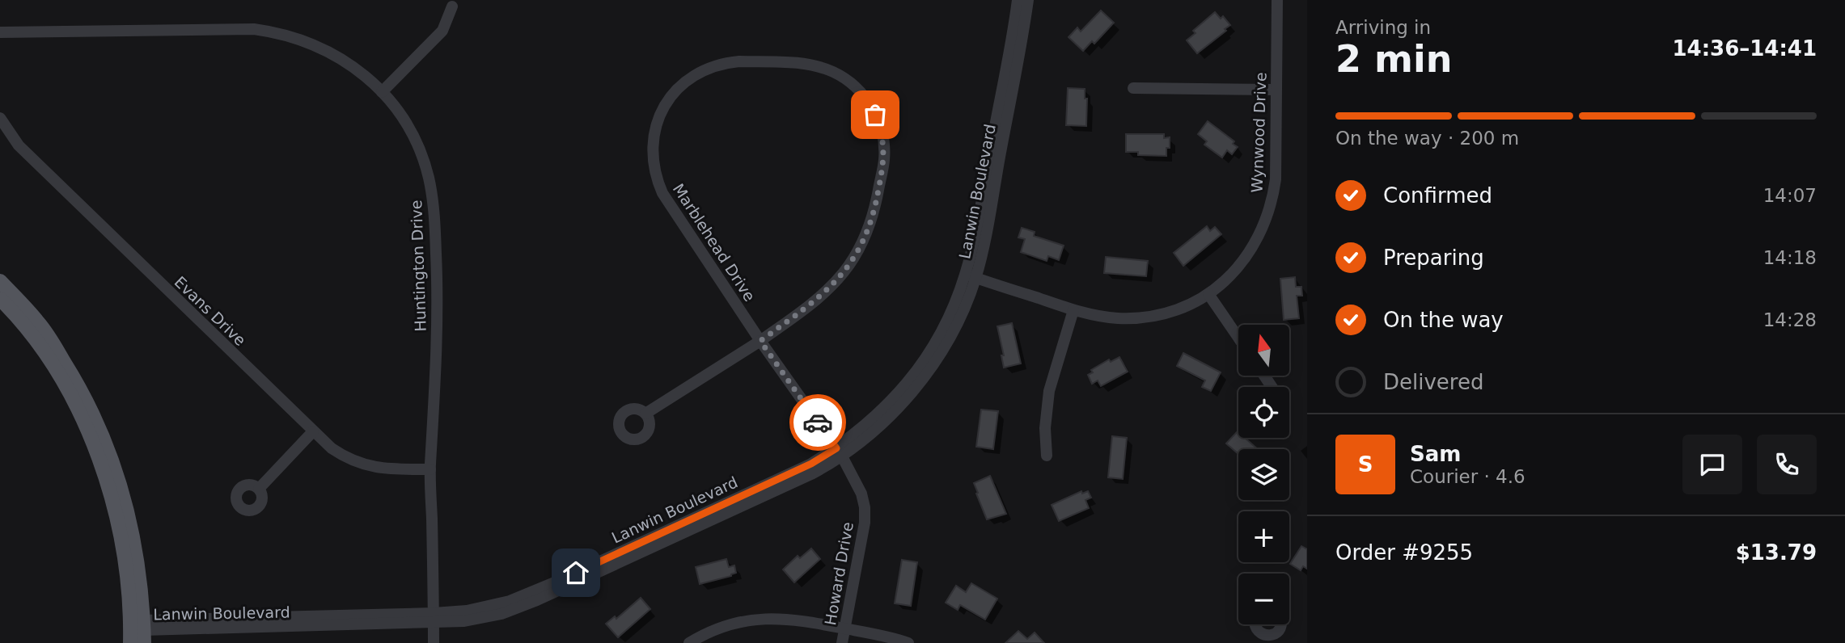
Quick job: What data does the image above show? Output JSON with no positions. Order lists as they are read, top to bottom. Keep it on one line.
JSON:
{"streets":{"street":["Wynwood Drive","Lanwin Boulevard","Marblehead Drive","Huntington Drive","Evans Drive","Howard Drive"]},"crossings":[["Wynwood Drive","Lanwin Boulevard"],["Lanwin Boulevard","Marblehead Drive"],["Lanwin Boulevard","Huntington Drive"],["Lanwin Boulevard","Howard Drive"],["Marblehead Drive","Howard Drive"],["Huntington Drive","Evans Drive"]],"north":"top","page":{"heading":["2 min","Arriving in","14:36–14:41"],"panel":["Sam","Courier · 4.6","Order #9255","$13.79"],"bar":"On the way · 200 m","list":[["Confirmed","14:07"],["Preparing","14:18"],["On the way","14:28"],"Delivered"],"map_buttons":["+","−"],"round":"S"}}
